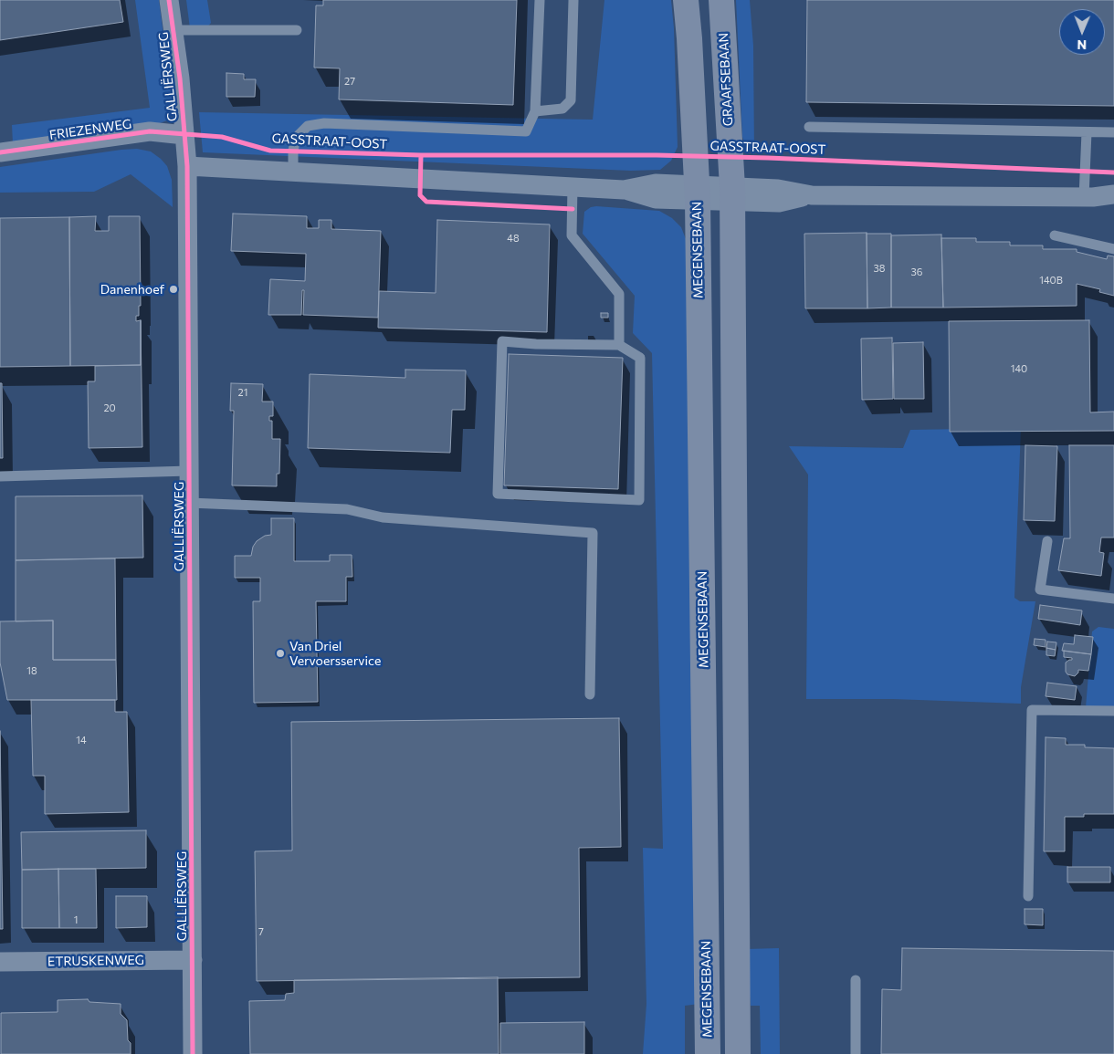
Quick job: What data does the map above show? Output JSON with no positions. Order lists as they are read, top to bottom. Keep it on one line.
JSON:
{"streets":{"main road":["GRAAFSEBAAN","MEGENSEBAAN"],"street":["GALLIËRSWEG","FRIEZENWEG","ETRUSKENWEG"],"cycle path":["GASSTRAAT-OOST"]},"crossings":[["GALLIËRSWEG","FRIEZENWEG"],["GALLIËRSWEG","ETRUSKENWEG"]],"places":["Danenhoef","Van Driel Vervoersservice"],"house_numbers":["27","48","38","36","140B","140","21","20","18","14","1","7"],"north":"bottom"}
